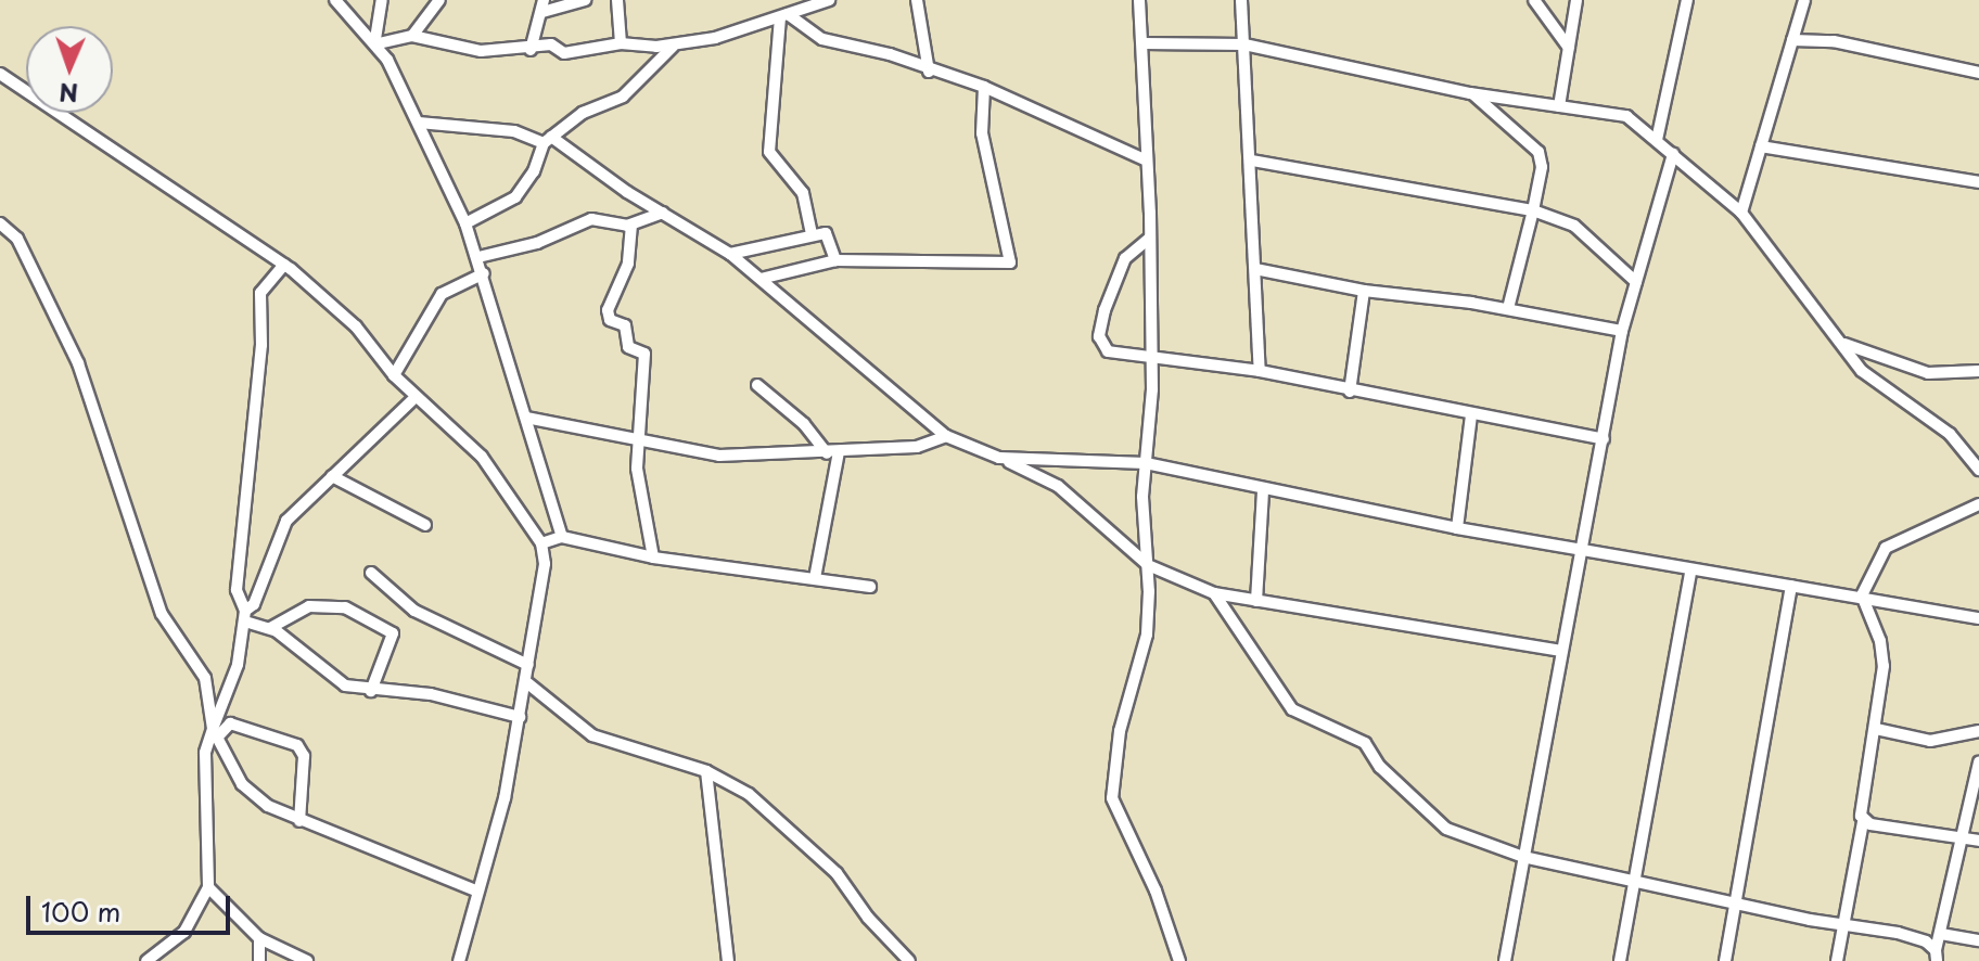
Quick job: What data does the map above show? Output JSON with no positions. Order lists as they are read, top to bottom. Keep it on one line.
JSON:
{"scale_bar":"100 m","north":"bottom"}
